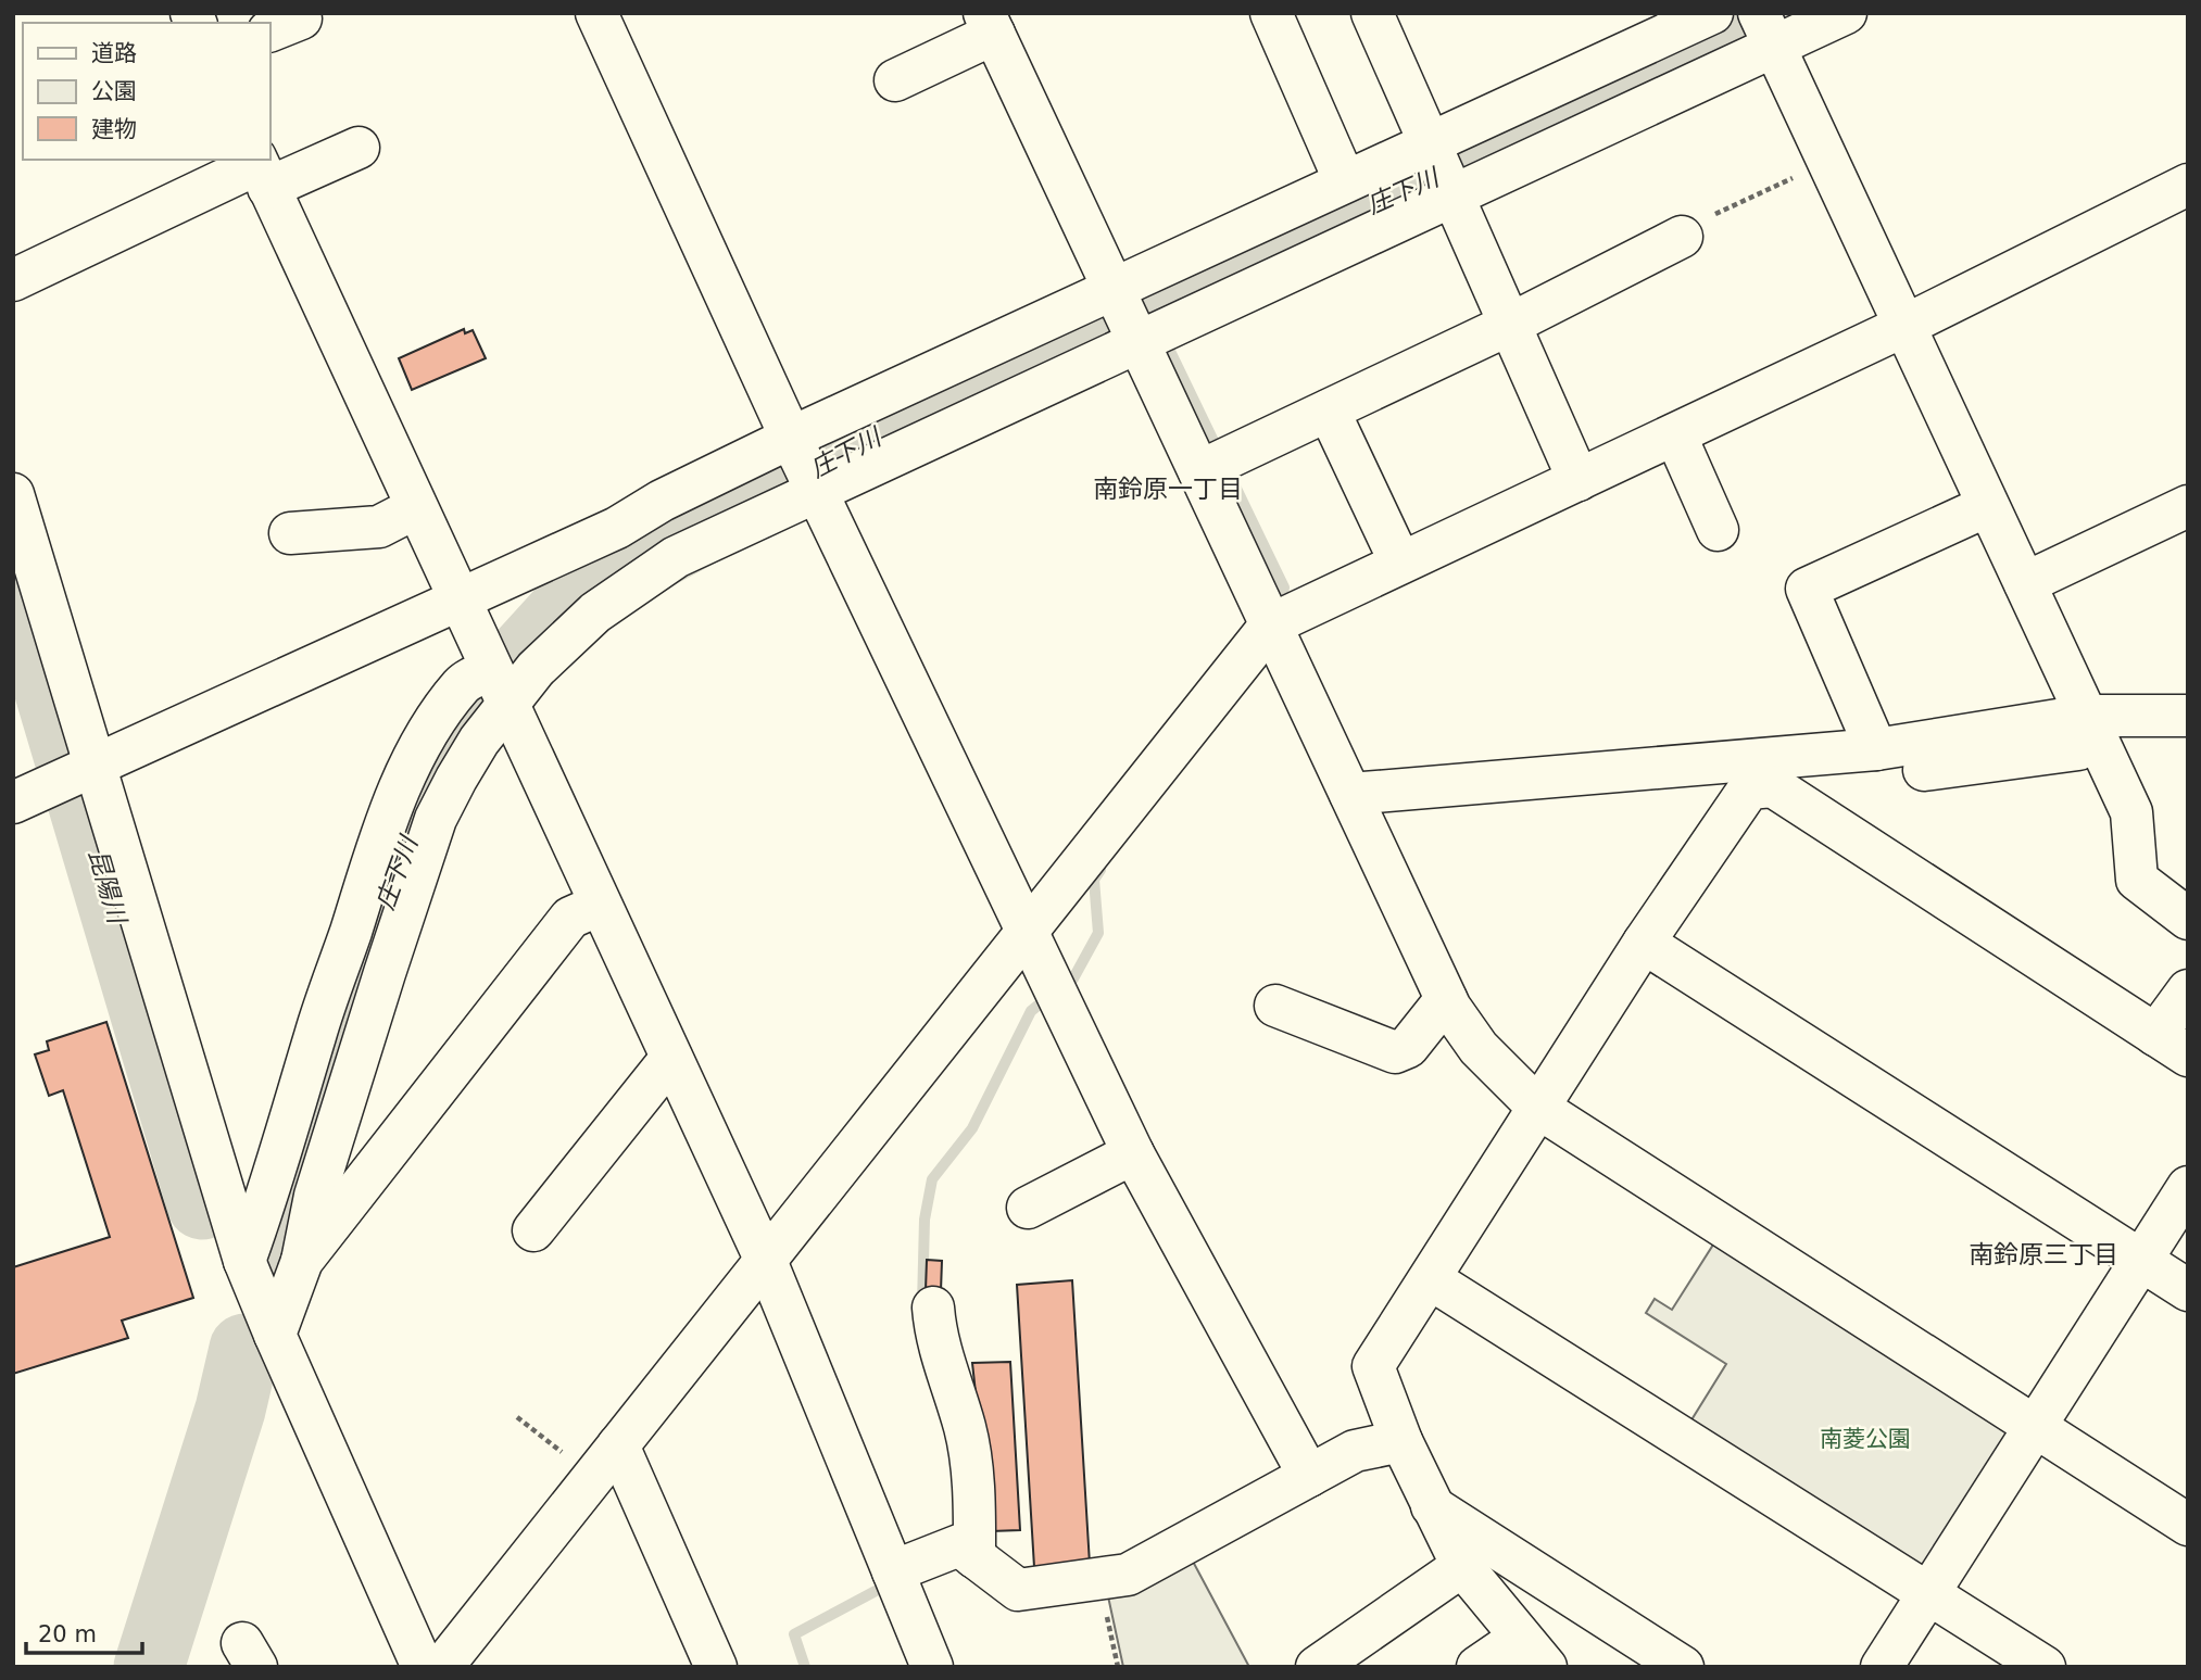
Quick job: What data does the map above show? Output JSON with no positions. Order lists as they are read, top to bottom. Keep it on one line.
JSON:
{"districts":["南鈴原一丁目","南鈴原三丁目"],"water":["庄下川","昆陽川"],"parks":["南菱公園"],"legend":["道路","公園","建物"],"scale_bar":"20 m"}
